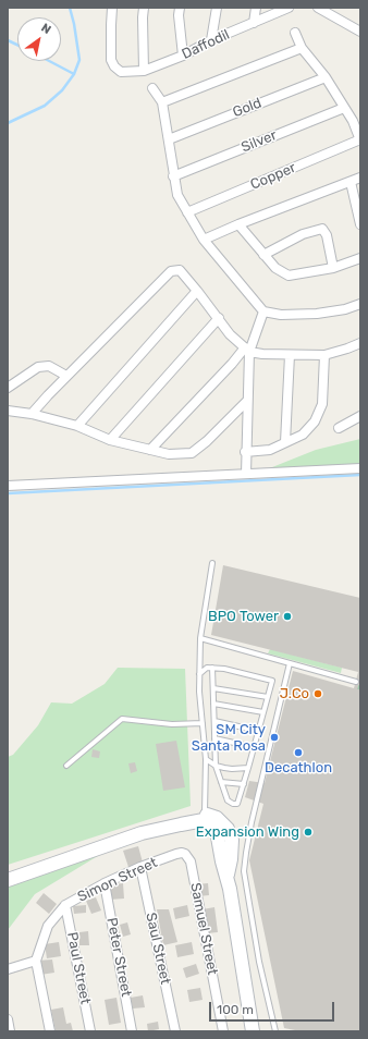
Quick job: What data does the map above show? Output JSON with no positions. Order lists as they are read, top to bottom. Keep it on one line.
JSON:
{"streets":{"street":["Daffodil","Gold","Silver","Copper","Simon Street","Samuel Street","Saul Street","Peter Street","Paul Street"]},"crossings":[["Simon Street","Samuel Street"],["Simon Street","Saul Street"],["Simon Street","Peter Street"],["Simon Street","Paul Street"]],"places":["BPO Tower","J.Co","SM City Santa Rosa","Decathlon","Expansion Wing"],"scale_bar":"100 m","north":"top right"}
